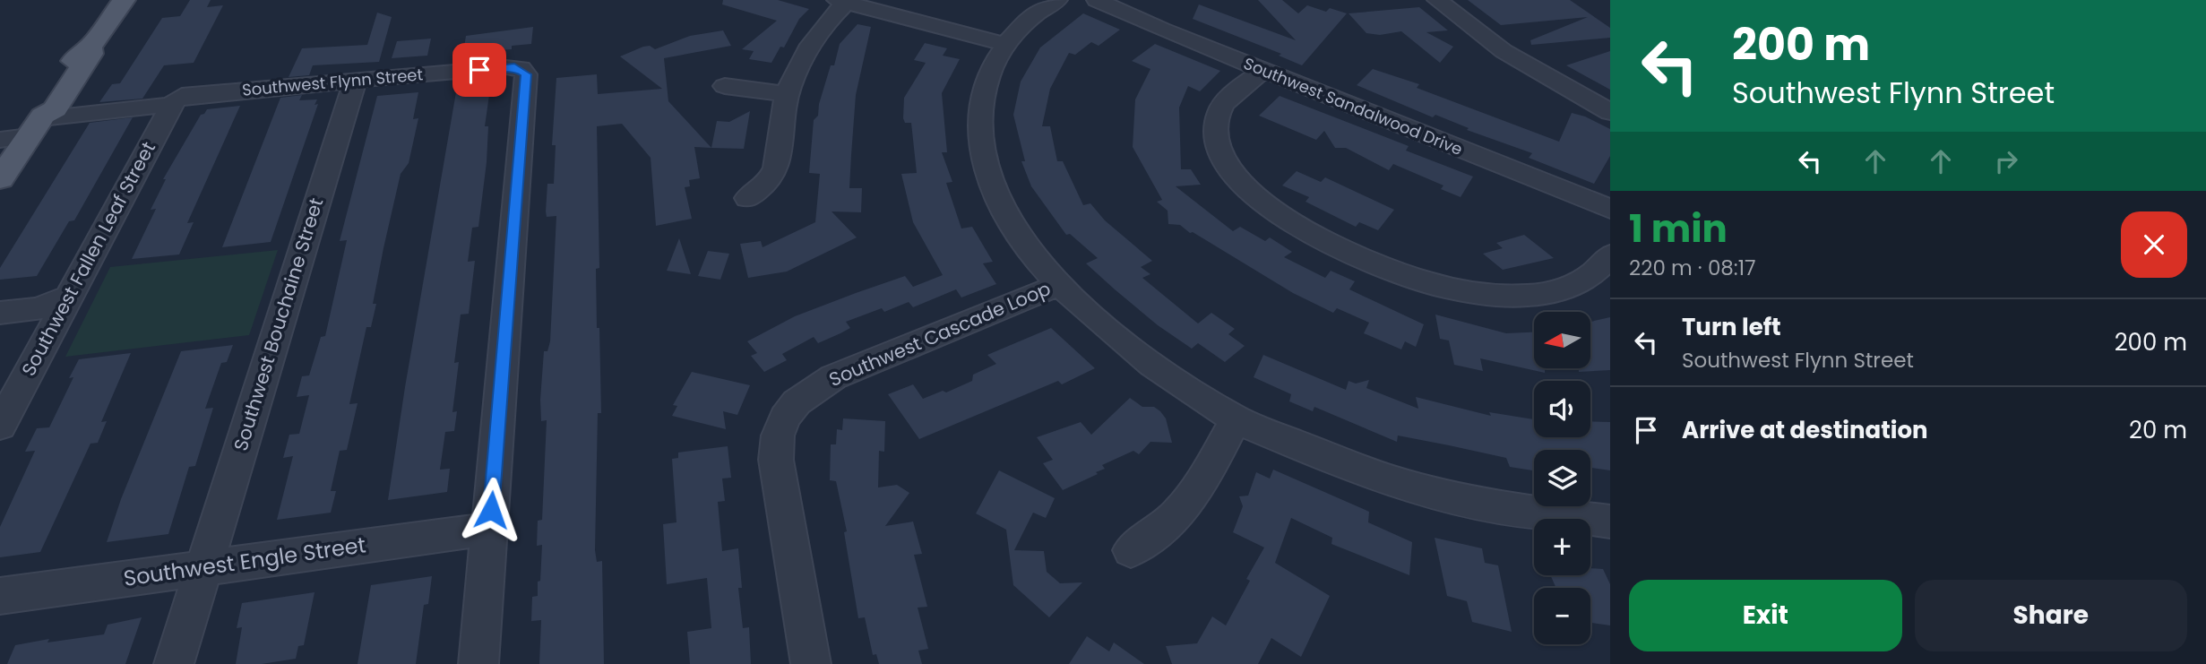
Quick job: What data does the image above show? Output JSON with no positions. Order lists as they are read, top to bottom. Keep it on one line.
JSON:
{"streets":{"street":["Southwest Flynn Street","Southwest Sandalwood Drive","Southwest Fallen Leaf Street","Southwest Bouchaine Street","Southwest Cascade Loop","Southwest Engle Street"]},"crossings":[["Southwest Flynn Street","Southwest Fallen Leaf Street"],["Southwest Flynn Street","Southwest Bouchaine Street"],["Southwest Flynn Street","Southwest Engle Street"],["Southwest Bouchaine Street","Southwest Engle Street"]],"north":"left","page":{"turn":["200 m","Southwest Flynn Street"],"heading":["1 min","220 m · 08:17"],"list":[{"name":"Turn left","note":"Southwest Flynn Street","value":"200 m"},{"name":"Arrive at destination","value":"20 m"}],"map_buttons":["+","−"],"buttons":["Exit","Share"]}}
